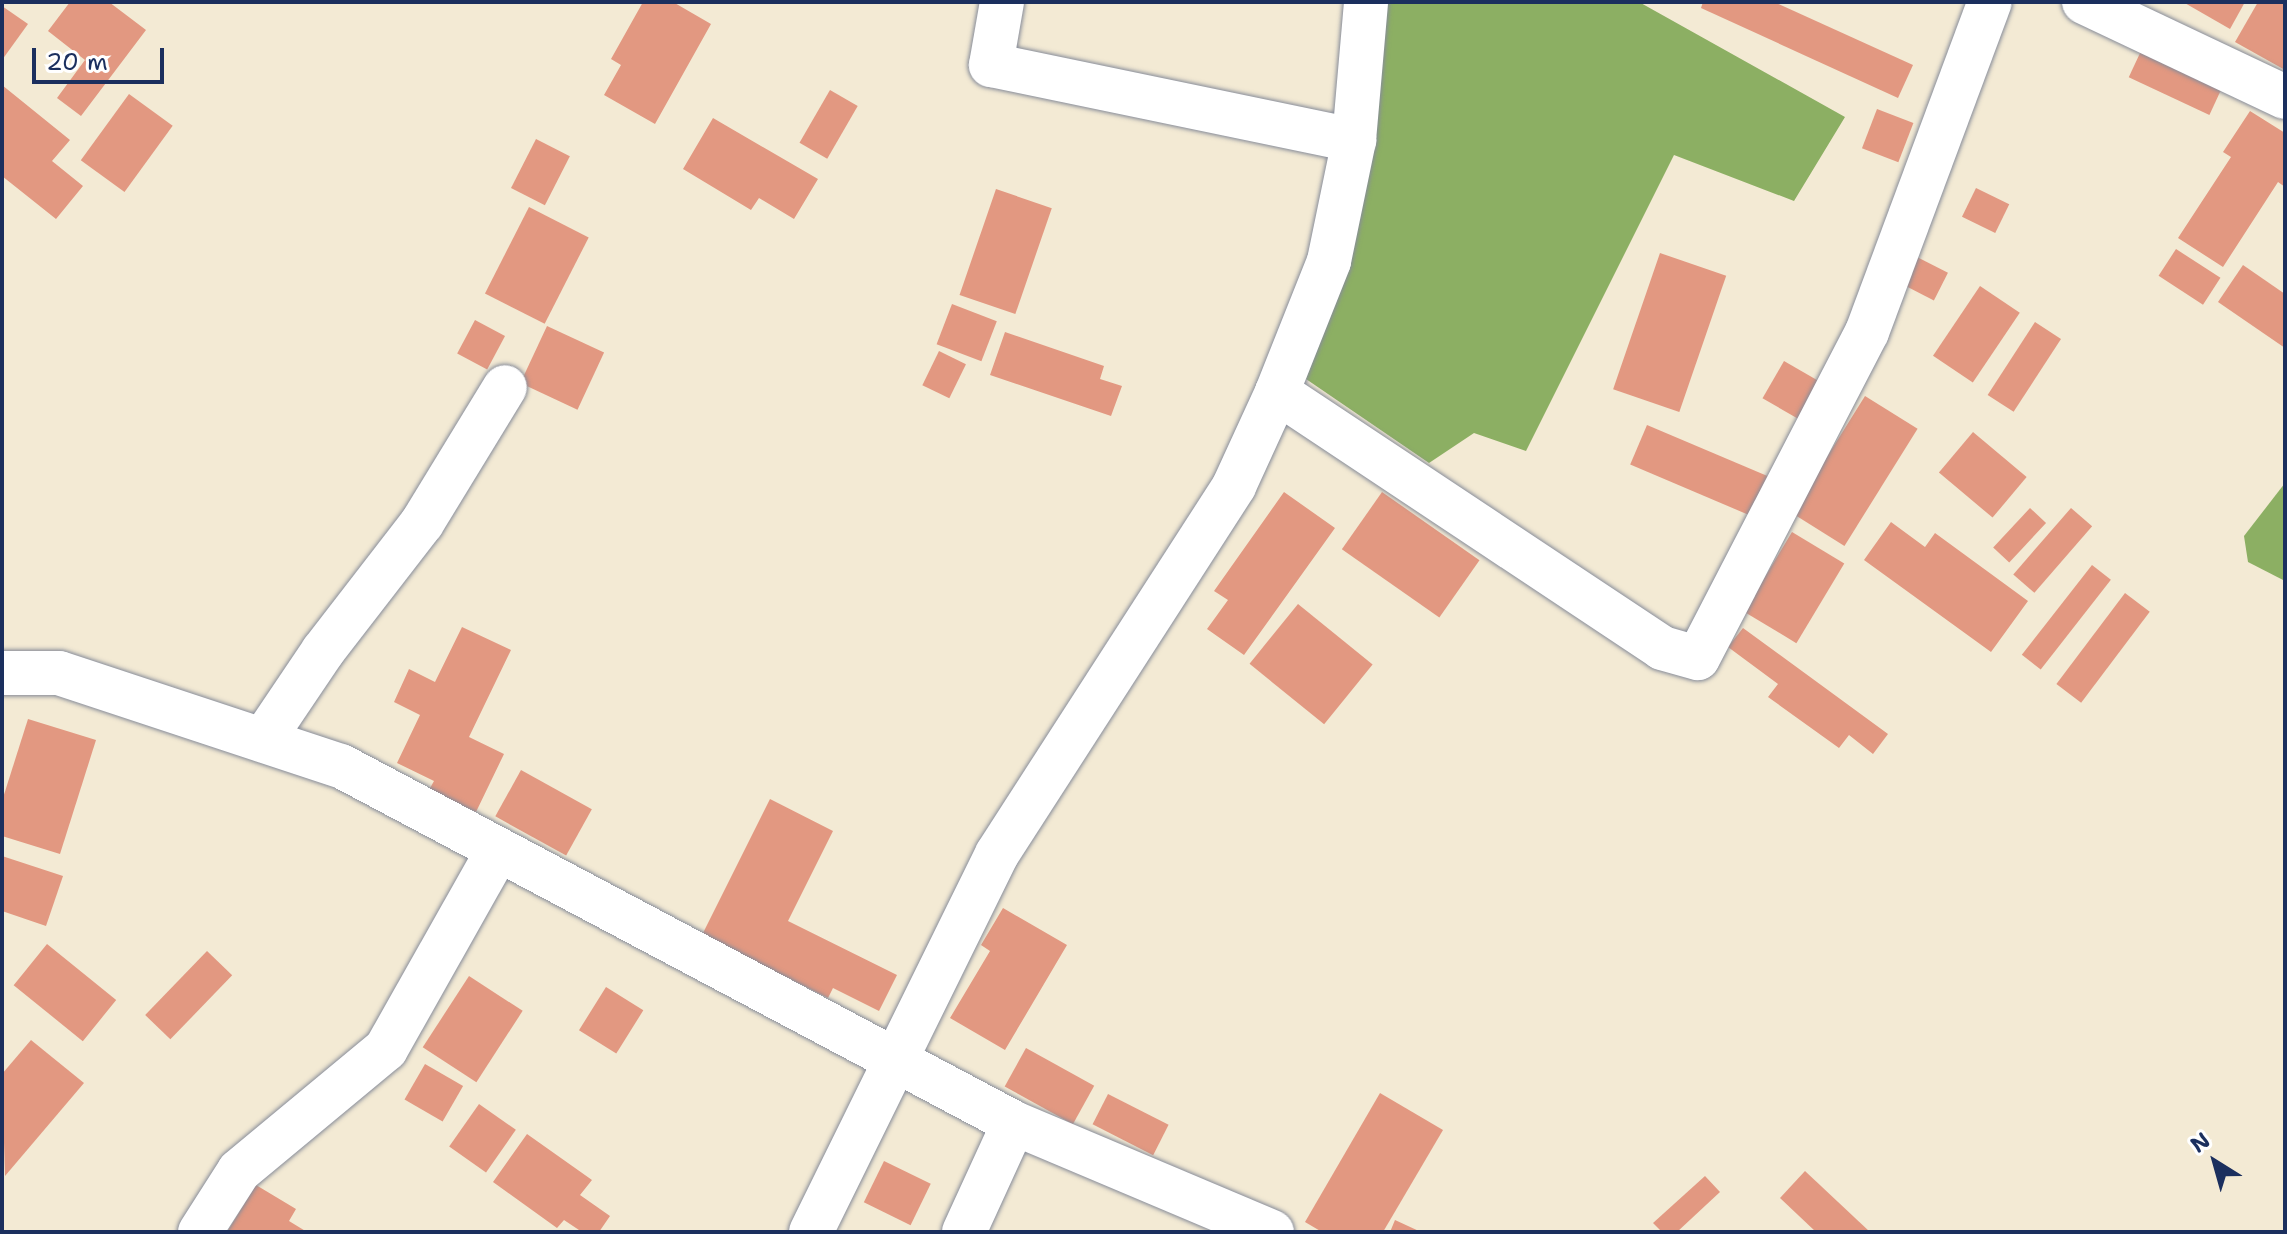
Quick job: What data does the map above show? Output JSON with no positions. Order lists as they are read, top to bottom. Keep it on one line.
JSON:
{"scale_bar":"20 m","north":"top left"}
